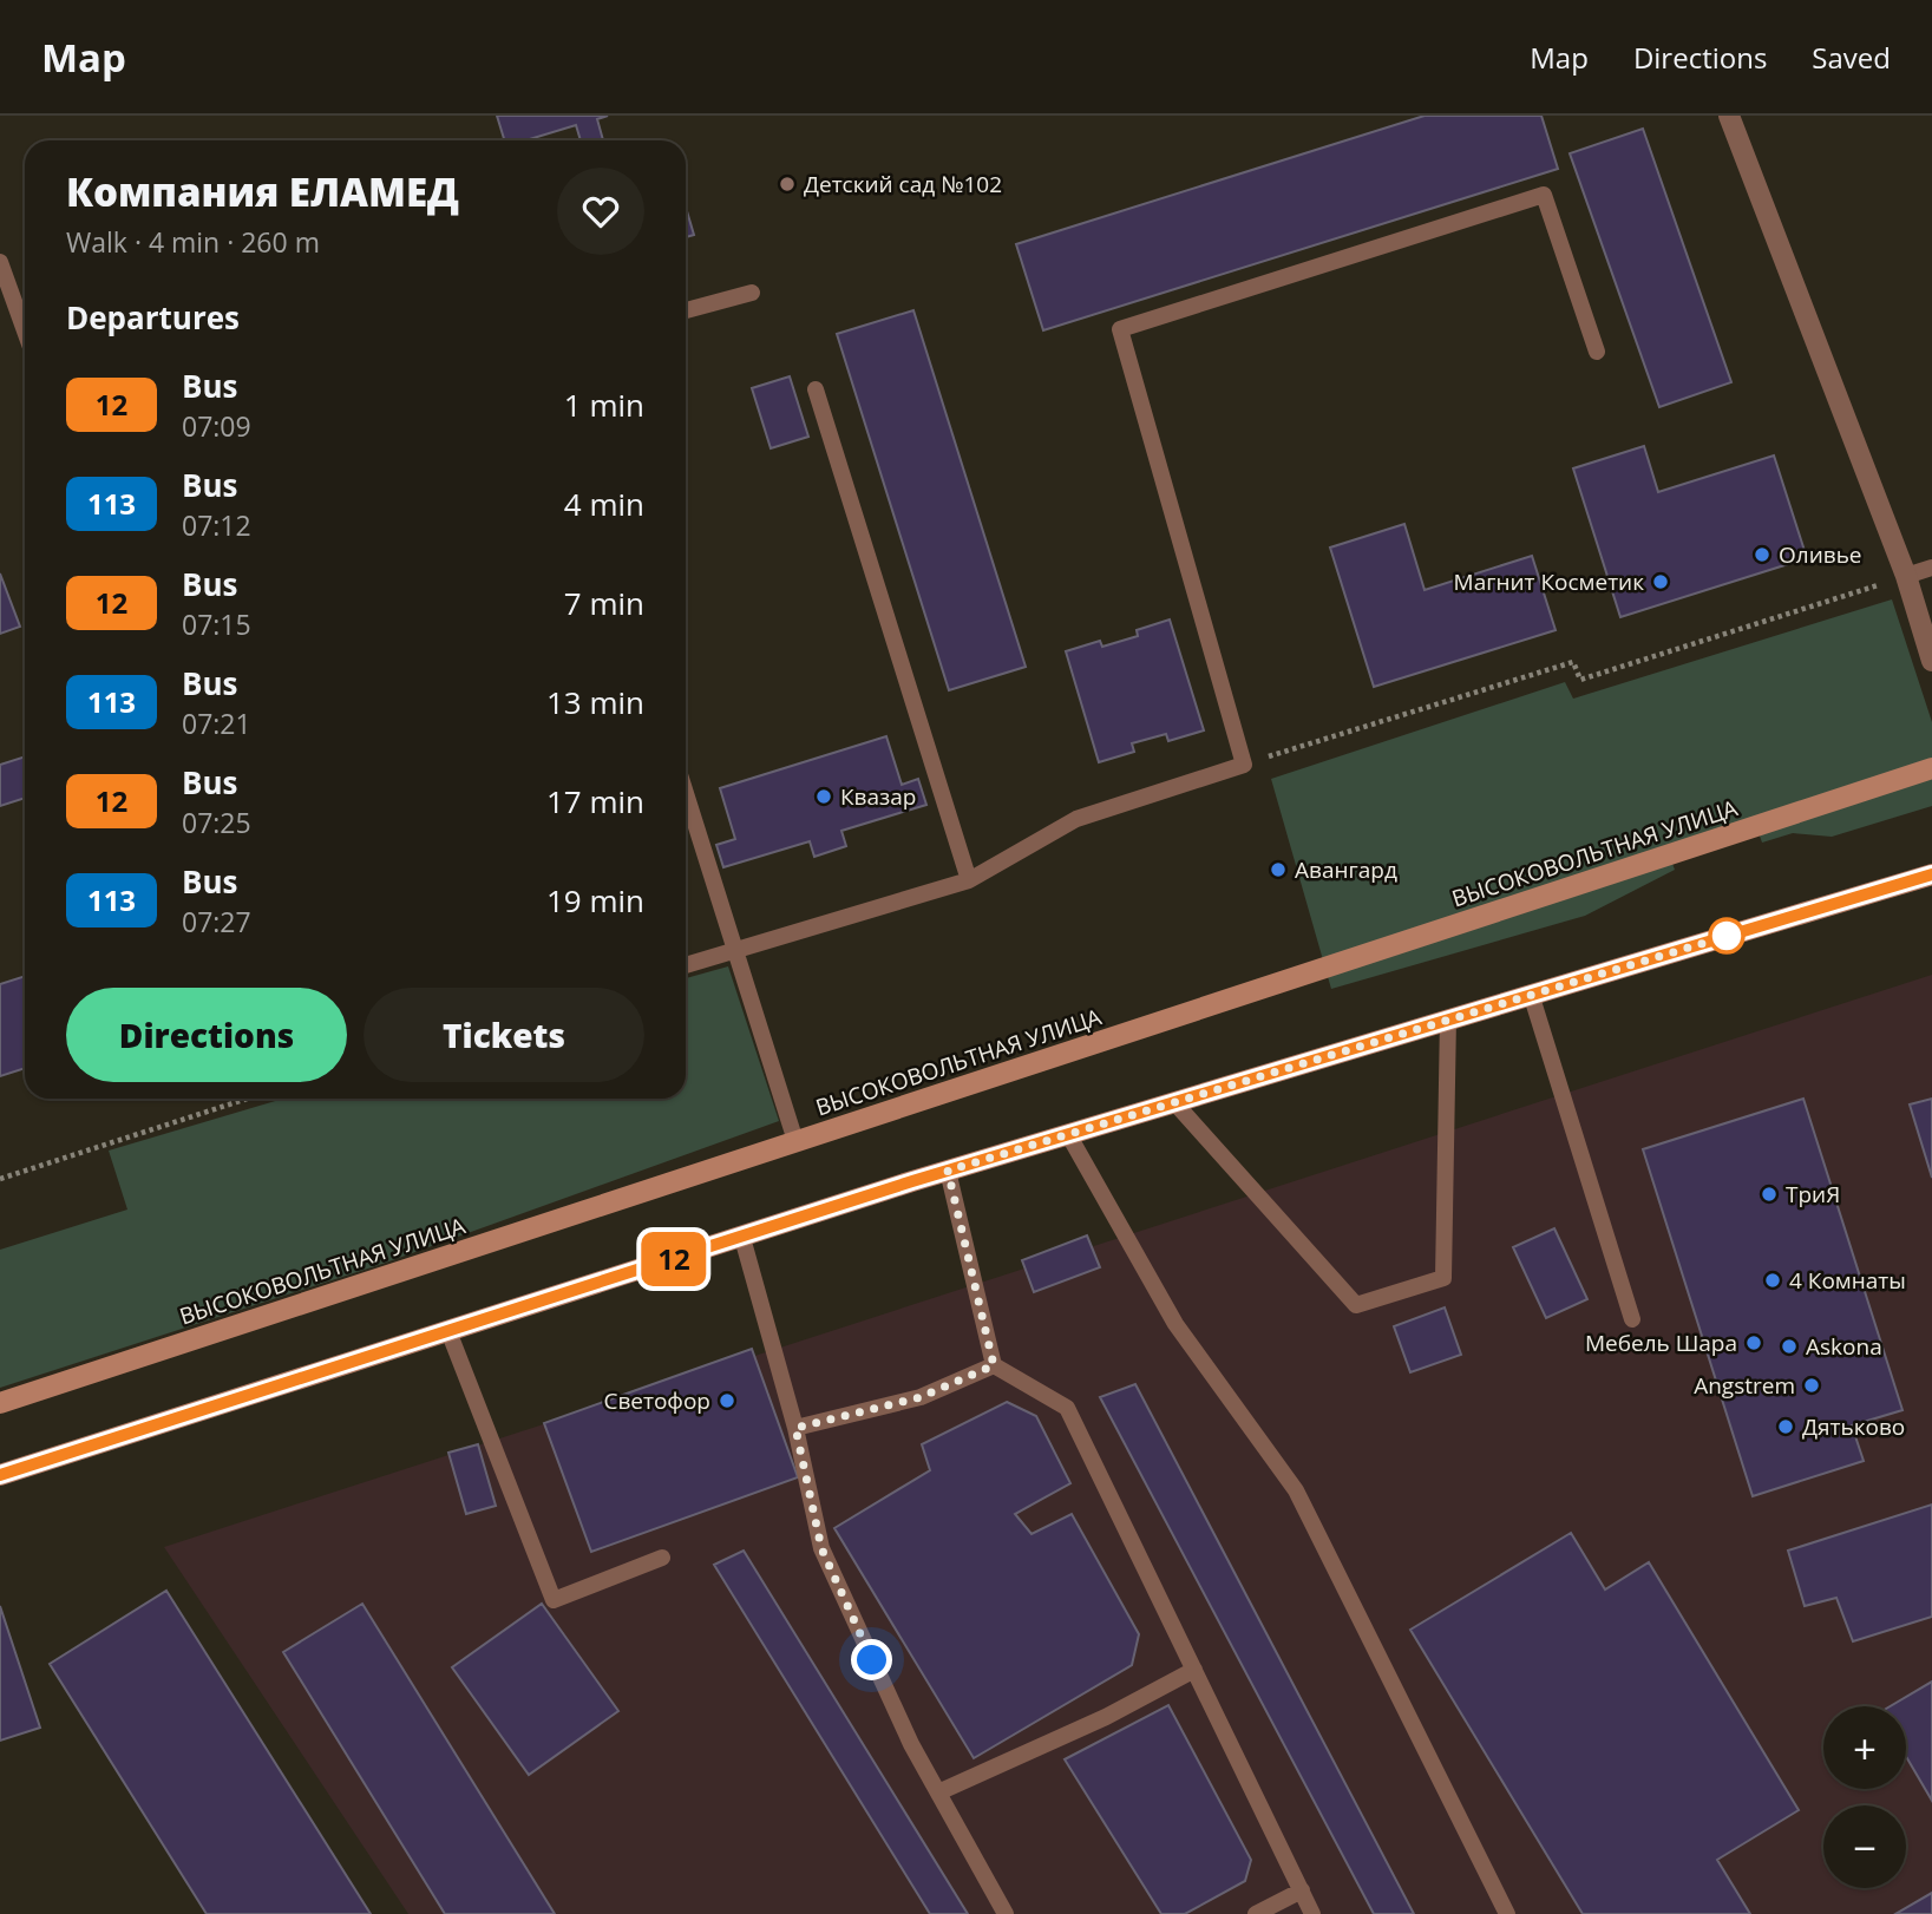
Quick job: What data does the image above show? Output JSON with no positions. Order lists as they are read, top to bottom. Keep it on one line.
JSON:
{"streets":{"street":["ВЫСОКОВОЛЬТНАЯ УЛИЦА"]},"places":["Детский сад №102","Оливье","Магнит Косметик","Квазар","Авангард","ТриЯ","4 Комнаты","Мебель Шара","Askona","Angstrem","Светофор","Дятьково"],"lines":["bus line 12"],"page":{"header":"Map","nav":["Map","Directions","Saved"],"on_map":"12","heading":[["Компания ЕЛАМЕД","Walk · 4 min · 260 m"],"Departures"],"list":[{"mark":"12","name":"Bus","note":"07:09","value":"1 min"},{"mark":"113","name":"Bus","note":"07:12","value":"4 min"},{"mark":"12","name":"Bus","note":"07:15","value":"7 min"},{"mark":"113","name":"Bus","note":"07:21","value":"13 min"},{"mark":"12","name":"Bus","note":"07:25","value":"17 min"},{"mark":"113","name":"Bus","note":"07:27","value":"19 min"}],"buttons":["Directions","Tickets"],"map_buttons":["+","−"]}}
